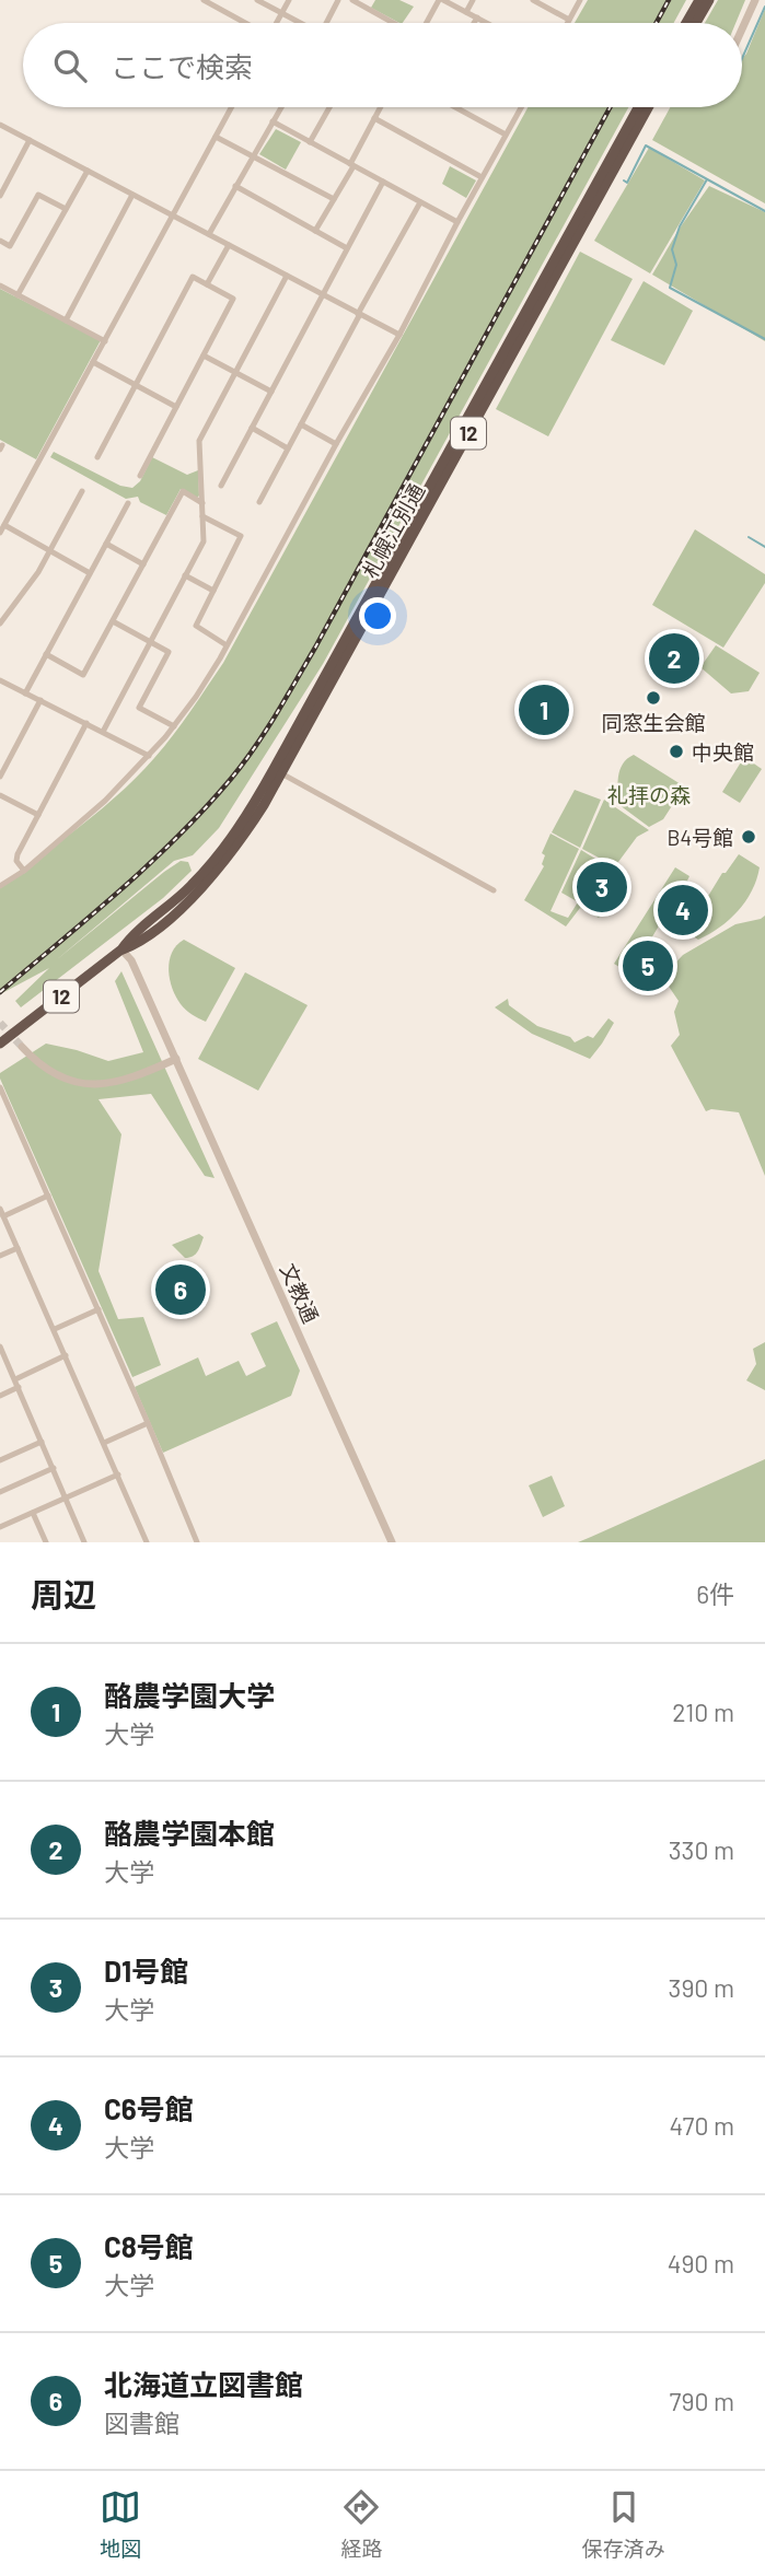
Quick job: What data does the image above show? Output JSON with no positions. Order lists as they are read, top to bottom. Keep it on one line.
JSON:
{"streets":{"highway":["12","札幌江別通"],"street":["文教通"]},"crossings":[["札幌江別通","文教通"]],"parks":["礼拝の森"],"places":["同窓生会館","中央館","B4号館"],"page":{"search":"ここで検索","pins":["2","1","3","4","5","6"],"heading":["周辺","6件"],"list":[{"mark":"1","name":"酪農学園大学","note":"大学","value":"210 m"},{"mark":"2","name":"酪農学園本館","note":"大学","value":"330 m"},{"mark":"3","name":"D1号館","note":"大学","value":"390 m"},{"mark":"4","name":"C6号館","note":"大学","value":"470 m"},{"mark":"5","name":"C8号館","note":"大学","value":"490 m"},{"mark":"6","name":"北海道立図書館","note":"図書館","value":"790 m"}],"nav":["地図","経路","保存済み"]}}
